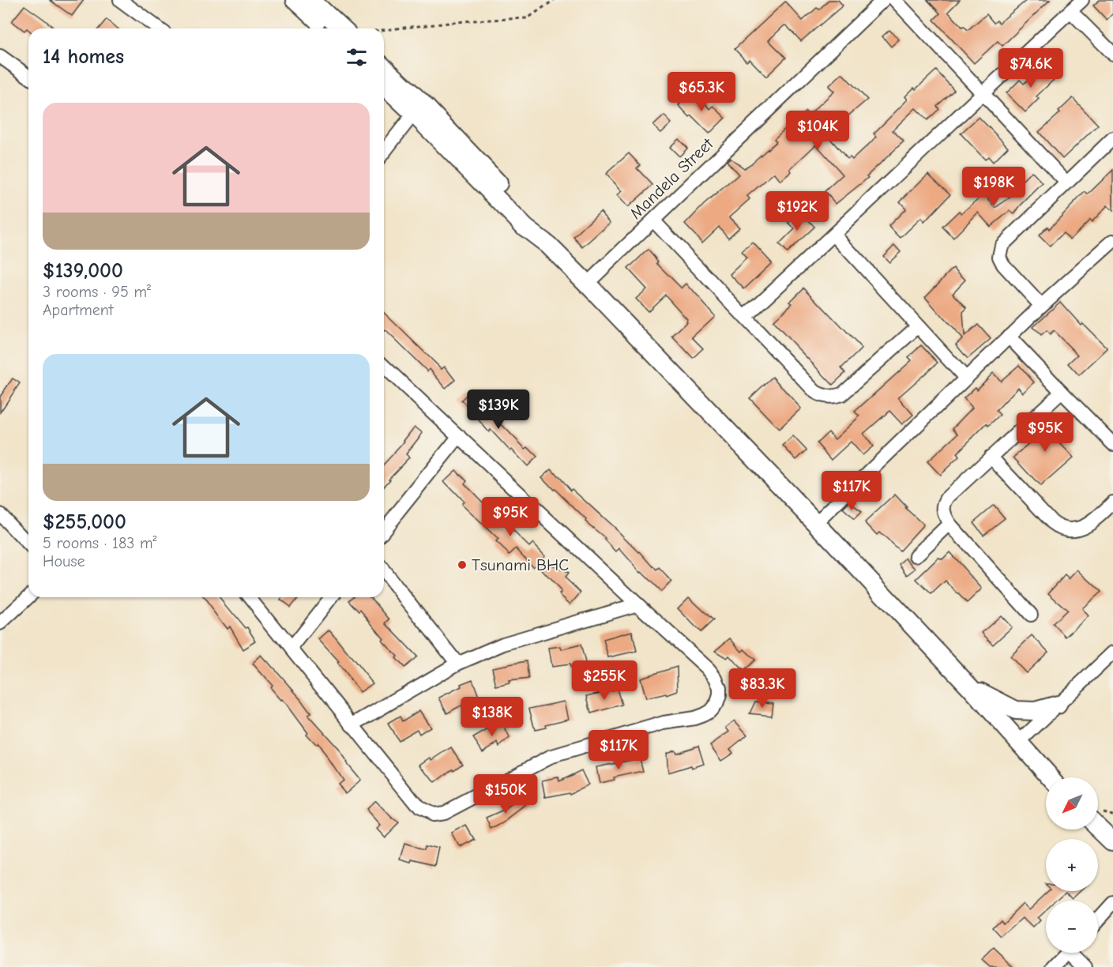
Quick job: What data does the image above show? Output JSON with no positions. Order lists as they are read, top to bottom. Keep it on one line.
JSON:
{"streets":{"street":["Mandela Street"]},"places":["Tsunami BHC"],"north":"bottom left","page":{"heading":"14 homes","price":["$74.6K","$65.3K","$104K","$198K","$192K","$139K","$95K","$117K","$95K","$255K","$83.3K","$138K","$117K","$150K"],"list":[{"name":"$139,000","note":"3 rooms · 95 m² · Apartment"},{"name":"$255,000","note":"5 rooms · 183 m² · House"}],"map_buttons":["+","−"]}}
